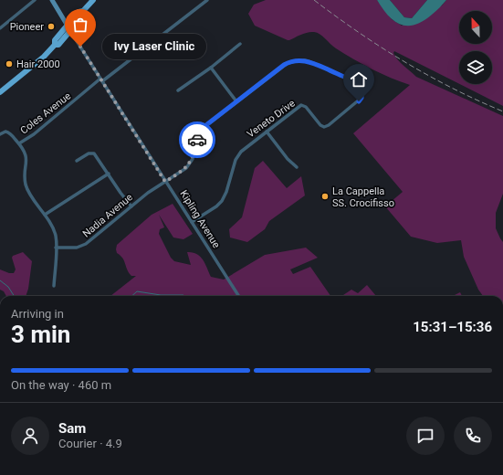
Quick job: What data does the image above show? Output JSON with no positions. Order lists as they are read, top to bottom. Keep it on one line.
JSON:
{"streets":{"street":["Coles Avenue","Veneto Drive","Nadia Avenue","Kipling Avenue"]},"crossings":[["Coles Avenue","Kipling Avenue"],["Veneto Drive","Nadia Avenue"],["Veneto Drive","Kipling Avenue"],["Nadia Avenue","Kipling Avenue"]],"places":["Pioneer","Ivy Laser Clinic","Hair 2000","La Cappella SS. Crocifisso"],"north":"top","page":{"bubble":"Ivy Laser Clinic","heading":["3 min","Arriving in","15:31–15:36"],"panel":["Sam","Courier · 4.9"],"bar":"On the way · 460 m"}}
